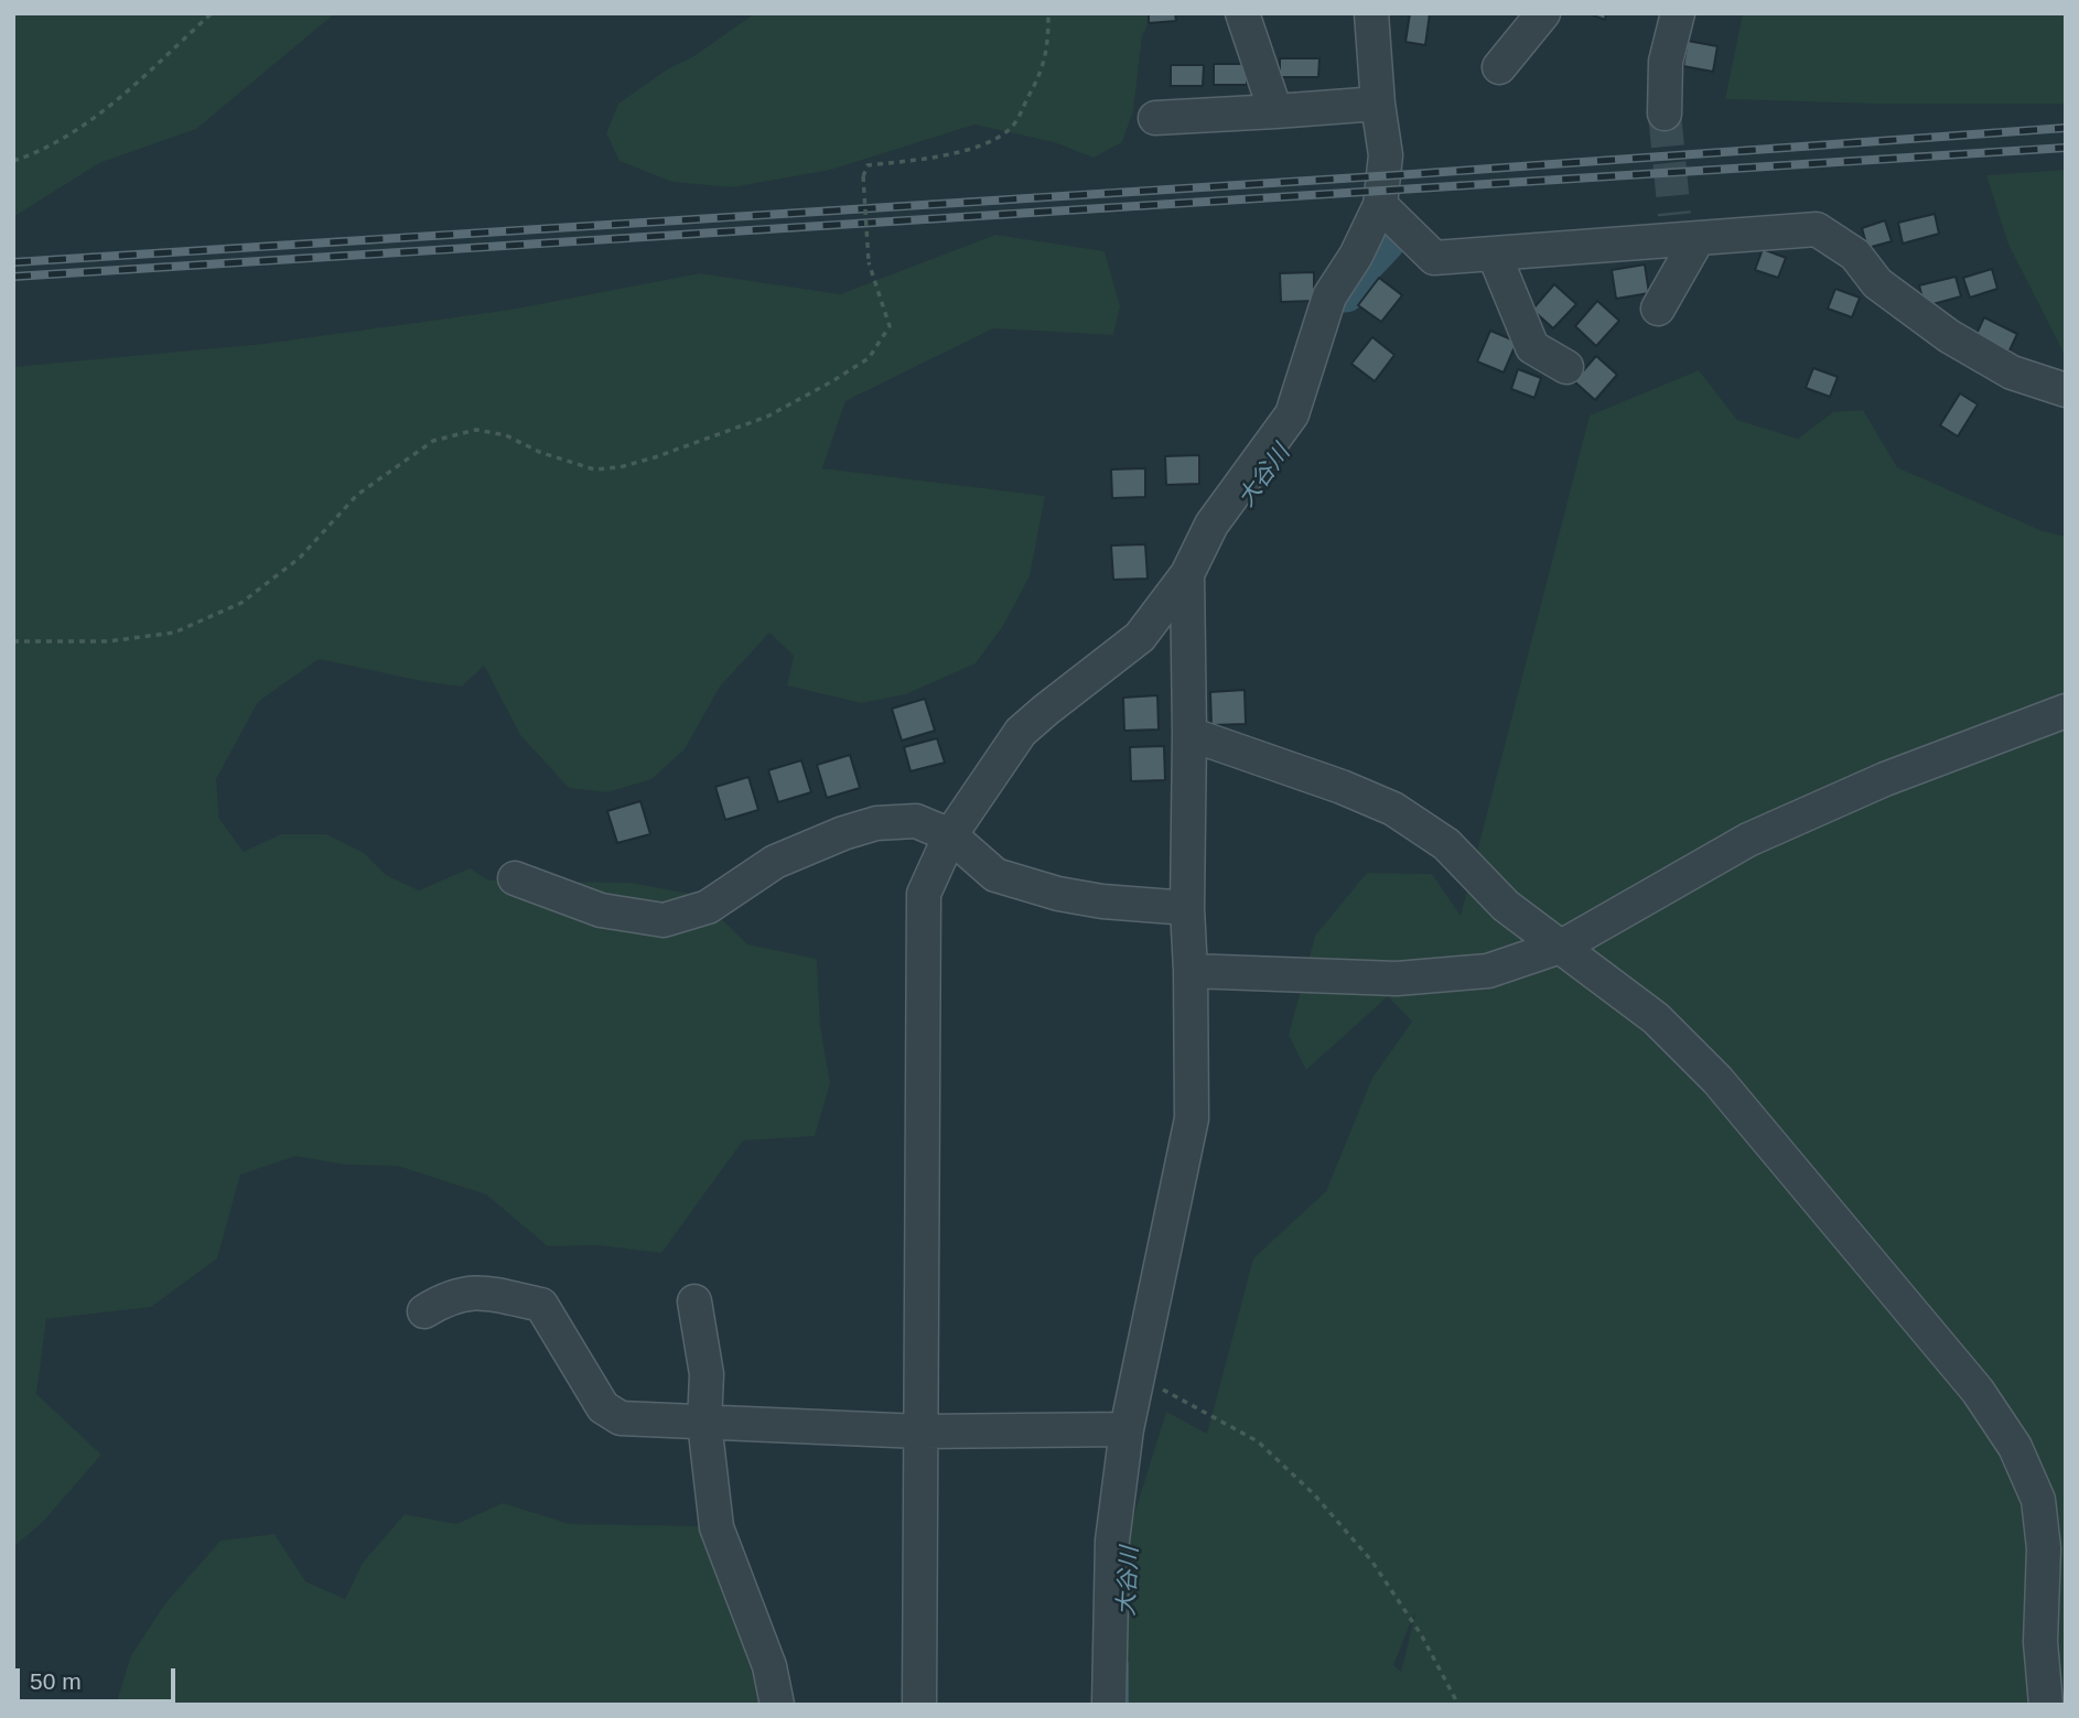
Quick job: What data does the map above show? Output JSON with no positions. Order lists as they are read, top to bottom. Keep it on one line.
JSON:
{"water":["大谷川"],"scale_bar":"50 m"}
